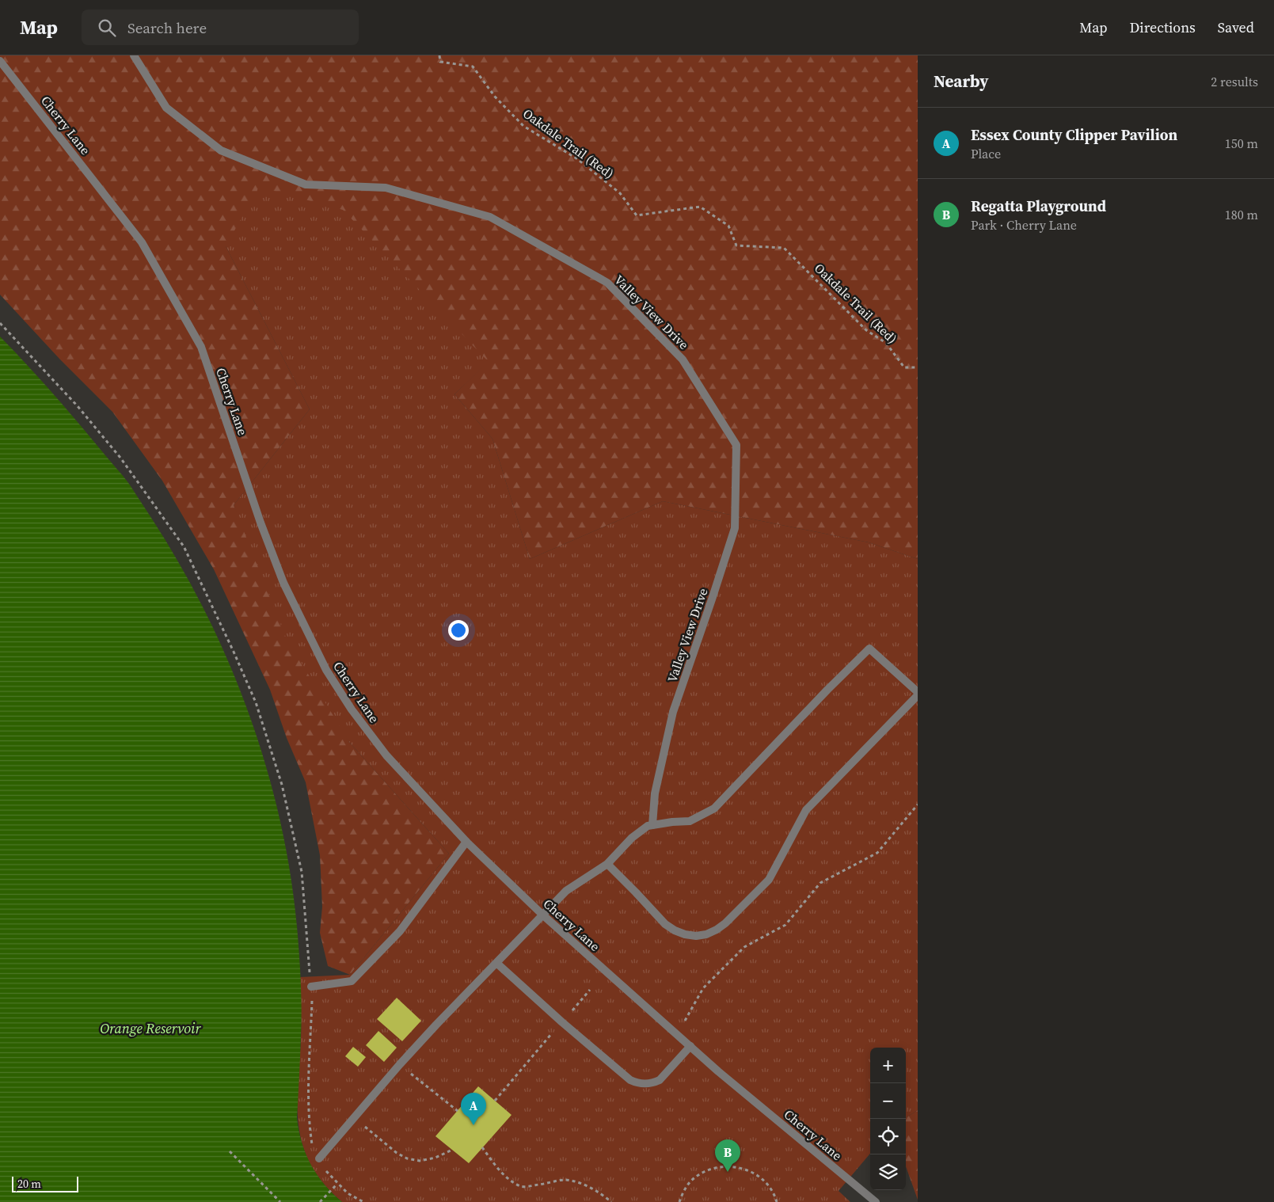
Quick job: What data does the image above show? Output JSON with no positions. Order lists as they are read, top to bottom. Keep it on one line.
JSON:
{"streets":{"street":["Cherry Lane","Valley View Drive"],"path":["Oakdale Trail (Red)"]},"water":["Orange Reservoir"],"scale_bar":"20 m","page":{"header":"Map","search":"Search here","nav":["Map","Directions","Saved"],"heading":["Nearby","2 results"],"list":[{"mark":"A","name":"Essex County Clipper Pavilion","note":"Place","value":"150 m"},{"mark":"B","name":"Regatta Playground","note":"Park · Cherry Lane","value":"180 m"}],"map_buttons":["+","−"],"pins":["A","B"],"scale":"20 m"}}
